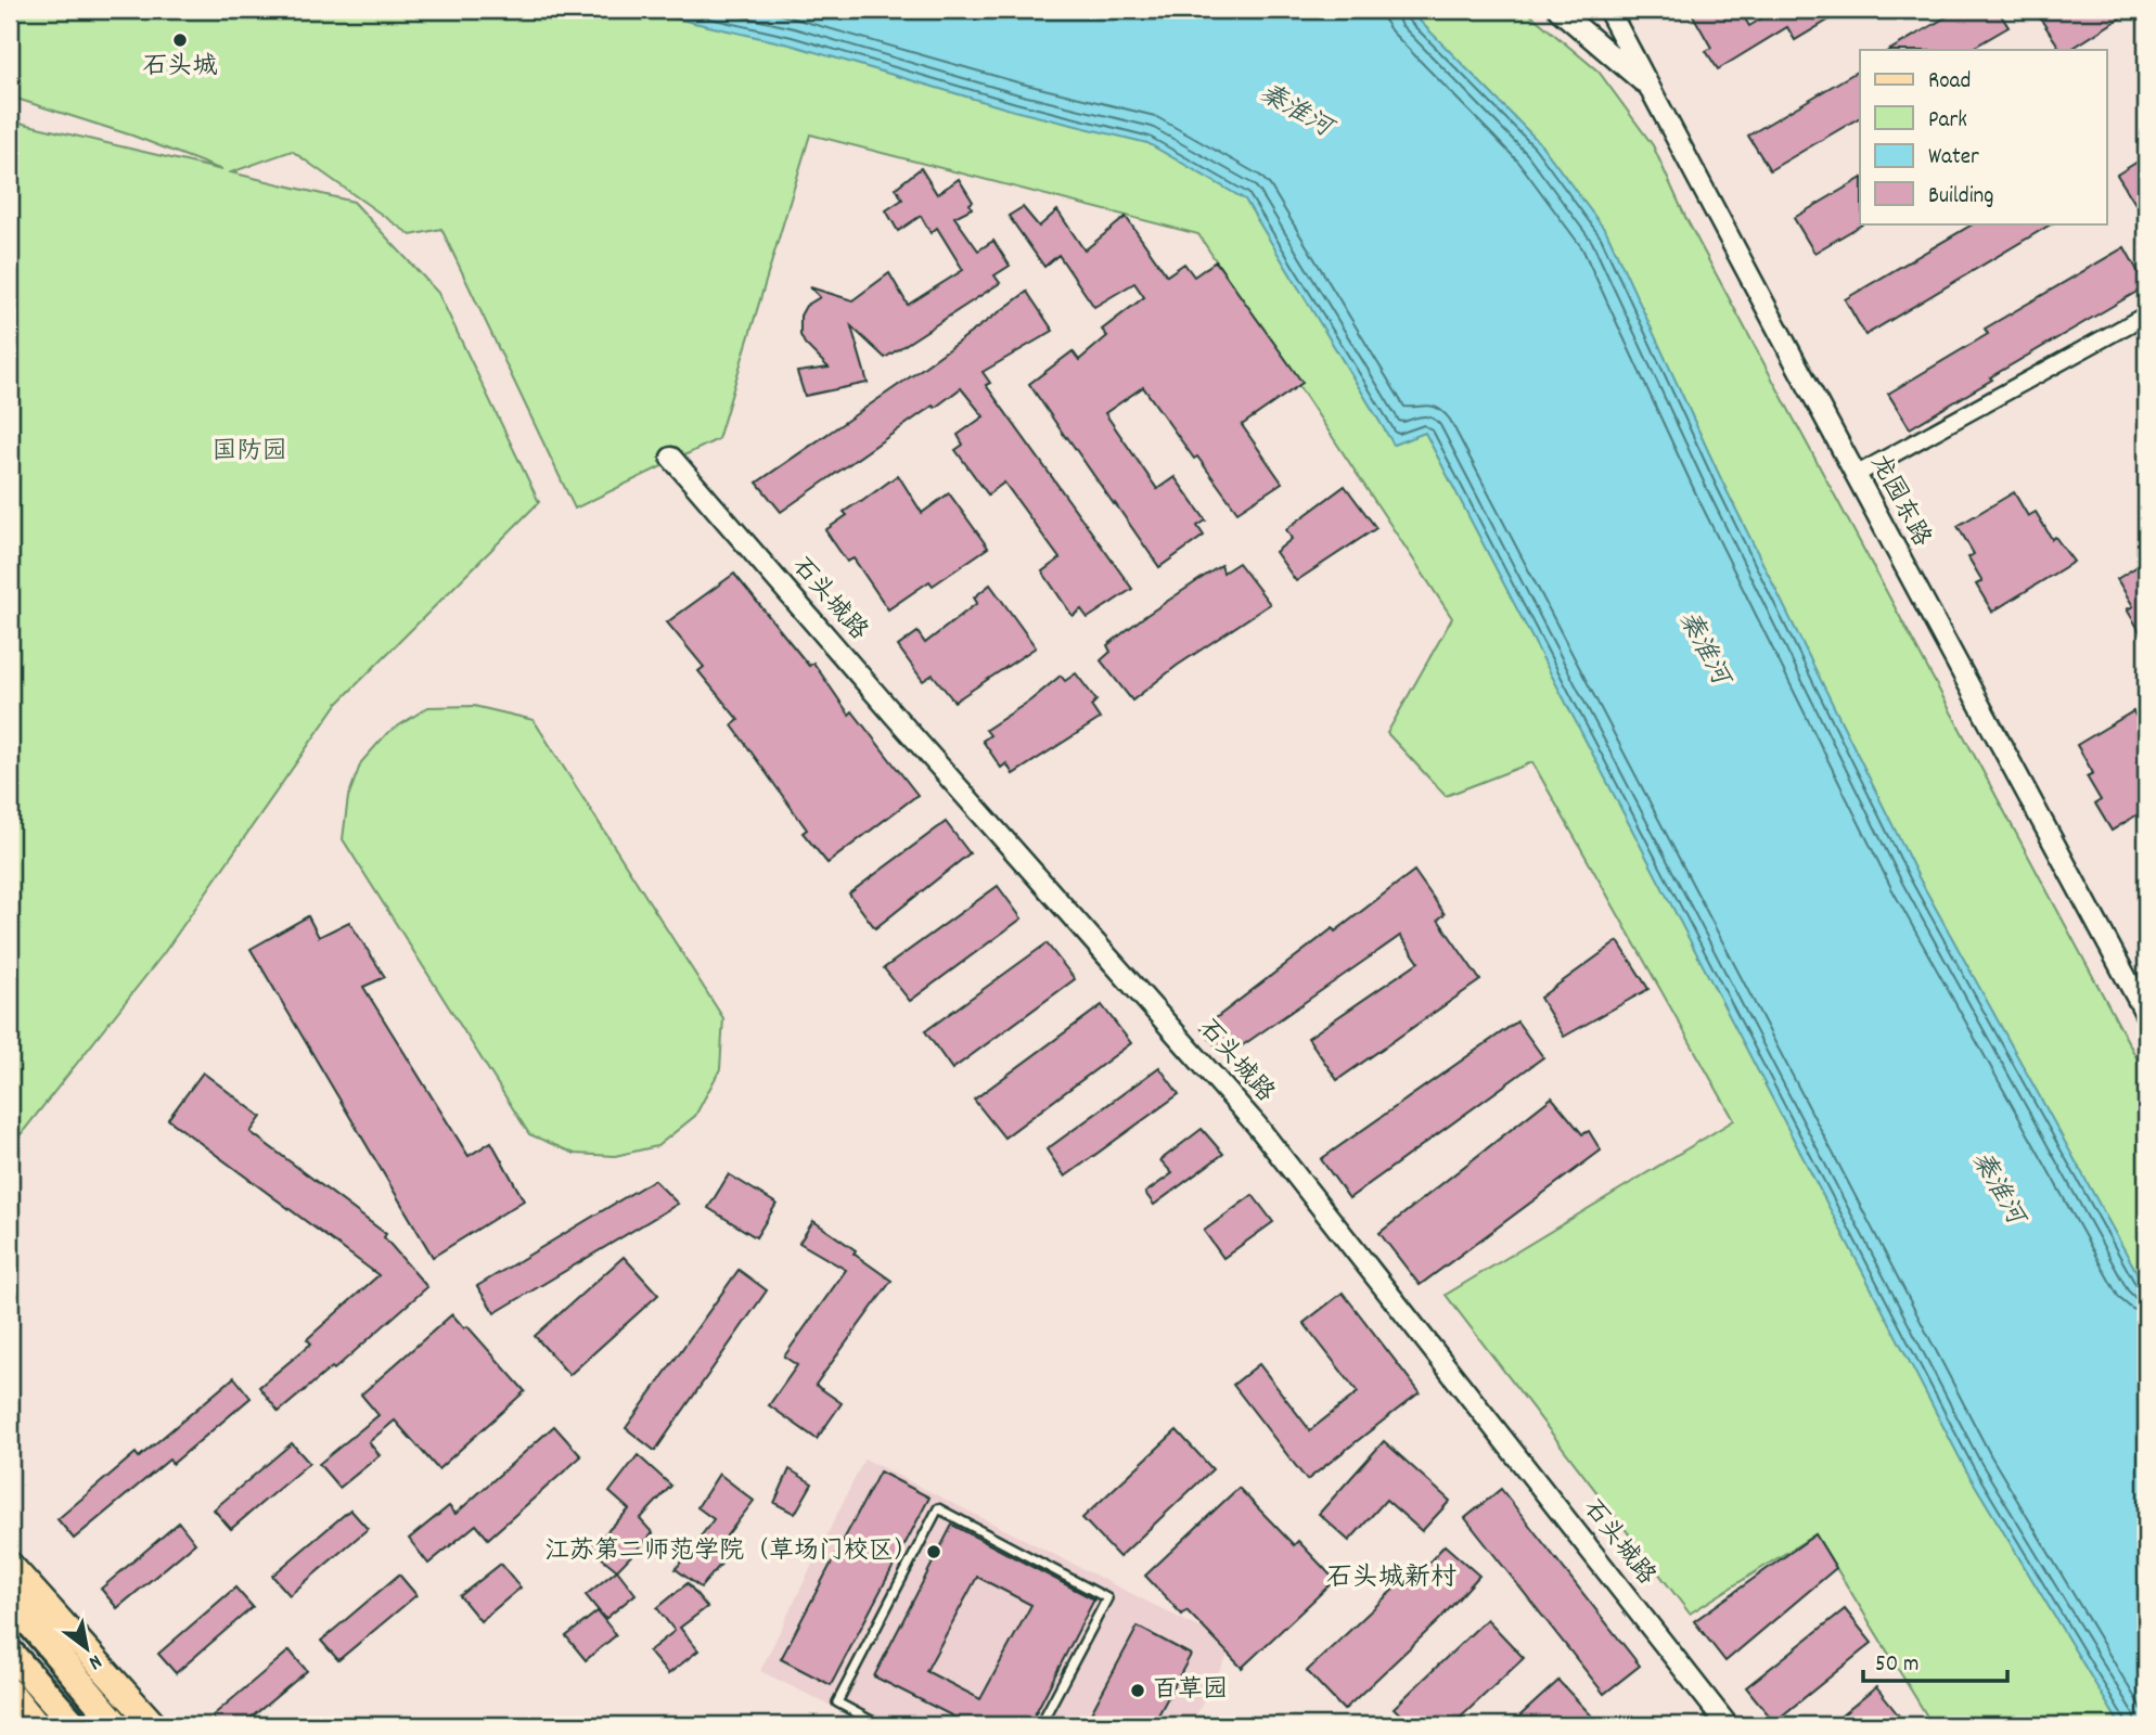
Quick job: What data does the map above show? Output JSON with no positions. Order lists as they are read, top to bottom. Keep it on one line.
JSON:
{"streets":{"street":["龙园东路","石头城路"]},"districts":["石头城新村"],"water":["秦淮河"],"parks":["国防园"],"places":["石头城","江苏第二师范学院（草场门校区）","百草园"],"legend":["Road","Park","Water","Building"],"scale_bar":"50 m","north":"bottom right"}
